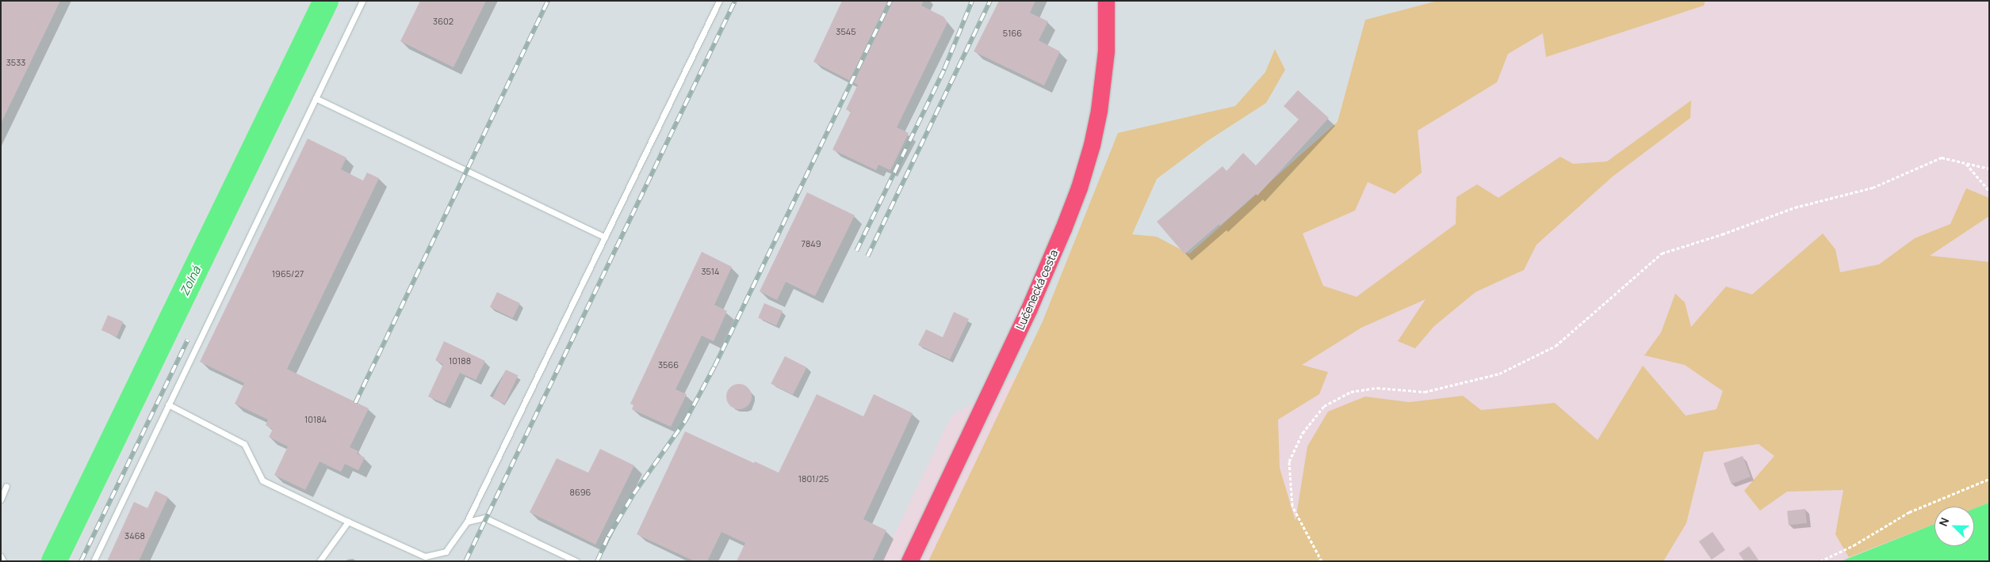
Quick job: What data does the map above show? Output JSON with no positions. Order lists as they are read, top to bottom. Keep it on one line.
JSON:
{"streets":{"main road":["Lučenecká cesta"]},"water":["Zolná"],"house_numbers":["3602","3545","5166","3533","7849","3514","1965/27","10188","3566","10184","1801/25","8696","3468"],"north":"top left"}
